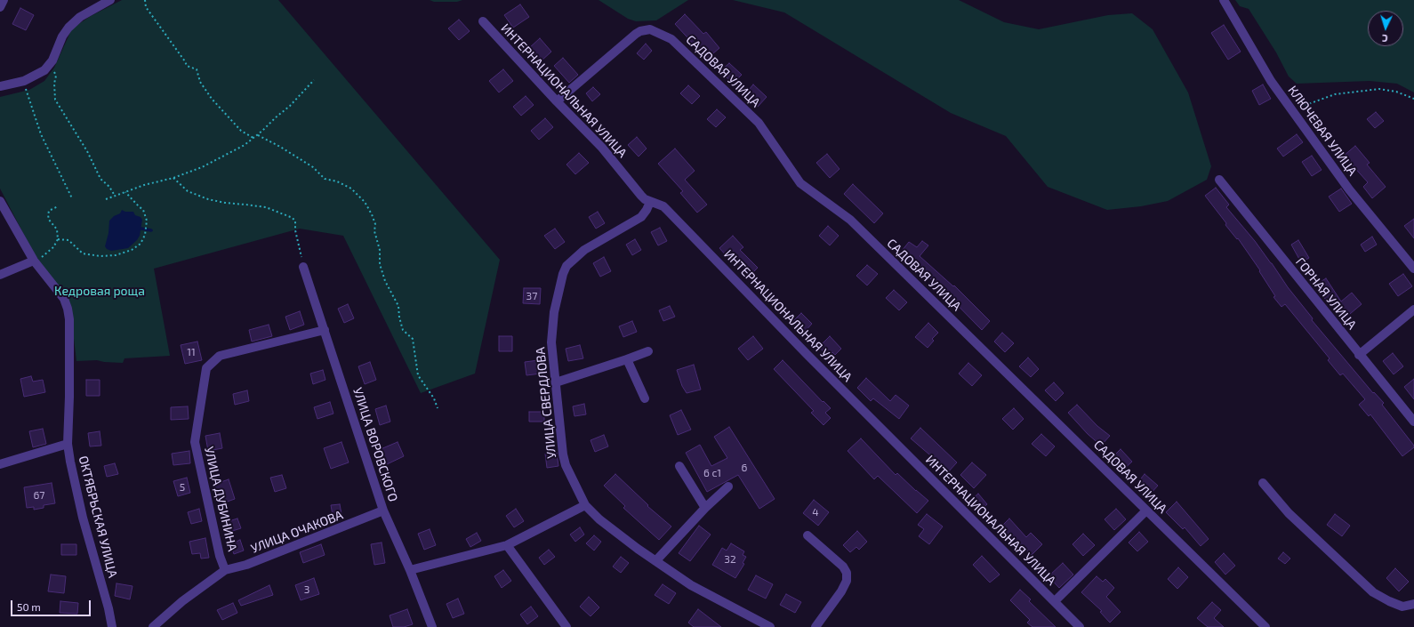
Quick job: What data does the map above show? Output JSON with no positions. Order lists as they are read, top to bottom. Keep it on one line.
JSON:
{"streets":{"street":["САДОВАЯ УЛИЦА","ИНТЕРНАЦИОНАЛЬНАЯ УЛИЦА","КЛЮЧЕВАЯ УЛИЦА","ГОРНАЯ УЛИЦА","УЛИЦА СВЕРДЛОВА","УЛИЦА ВОРОВСКОГО","УЛИЦА ДУБИНИНА","ОКТЯБРЬСКАЯ УЛИЦА","УЛИЦА ОЧАКОВА"]},"crossings":[["САДОВАЯ УЛИЦА","ИНТЕРНАЦИОНАЛЬНАЯ УЛИЦА"],["ИНТЕРНАЦИОНАЛЬНАЯ УЛИЦА","УЛИЦА СВЕРДЛОВА"],["УЛИЦА ВОРОВСКОГО","УЛИЦА ДУБИНИНА"],["УЛИЦА ВОРОВСКОГО","УЛИЦА ОЧАКОВА"],["УЛИЦА ДУБИНИНА","УЛИЦА ОЧАКОВА"]],"parks":["Кедровая роща"],"house_numbers":["37","11","6","6 с1","5","67","4","32","3"],"scale_bar":"50 m","north":"bottom"}
